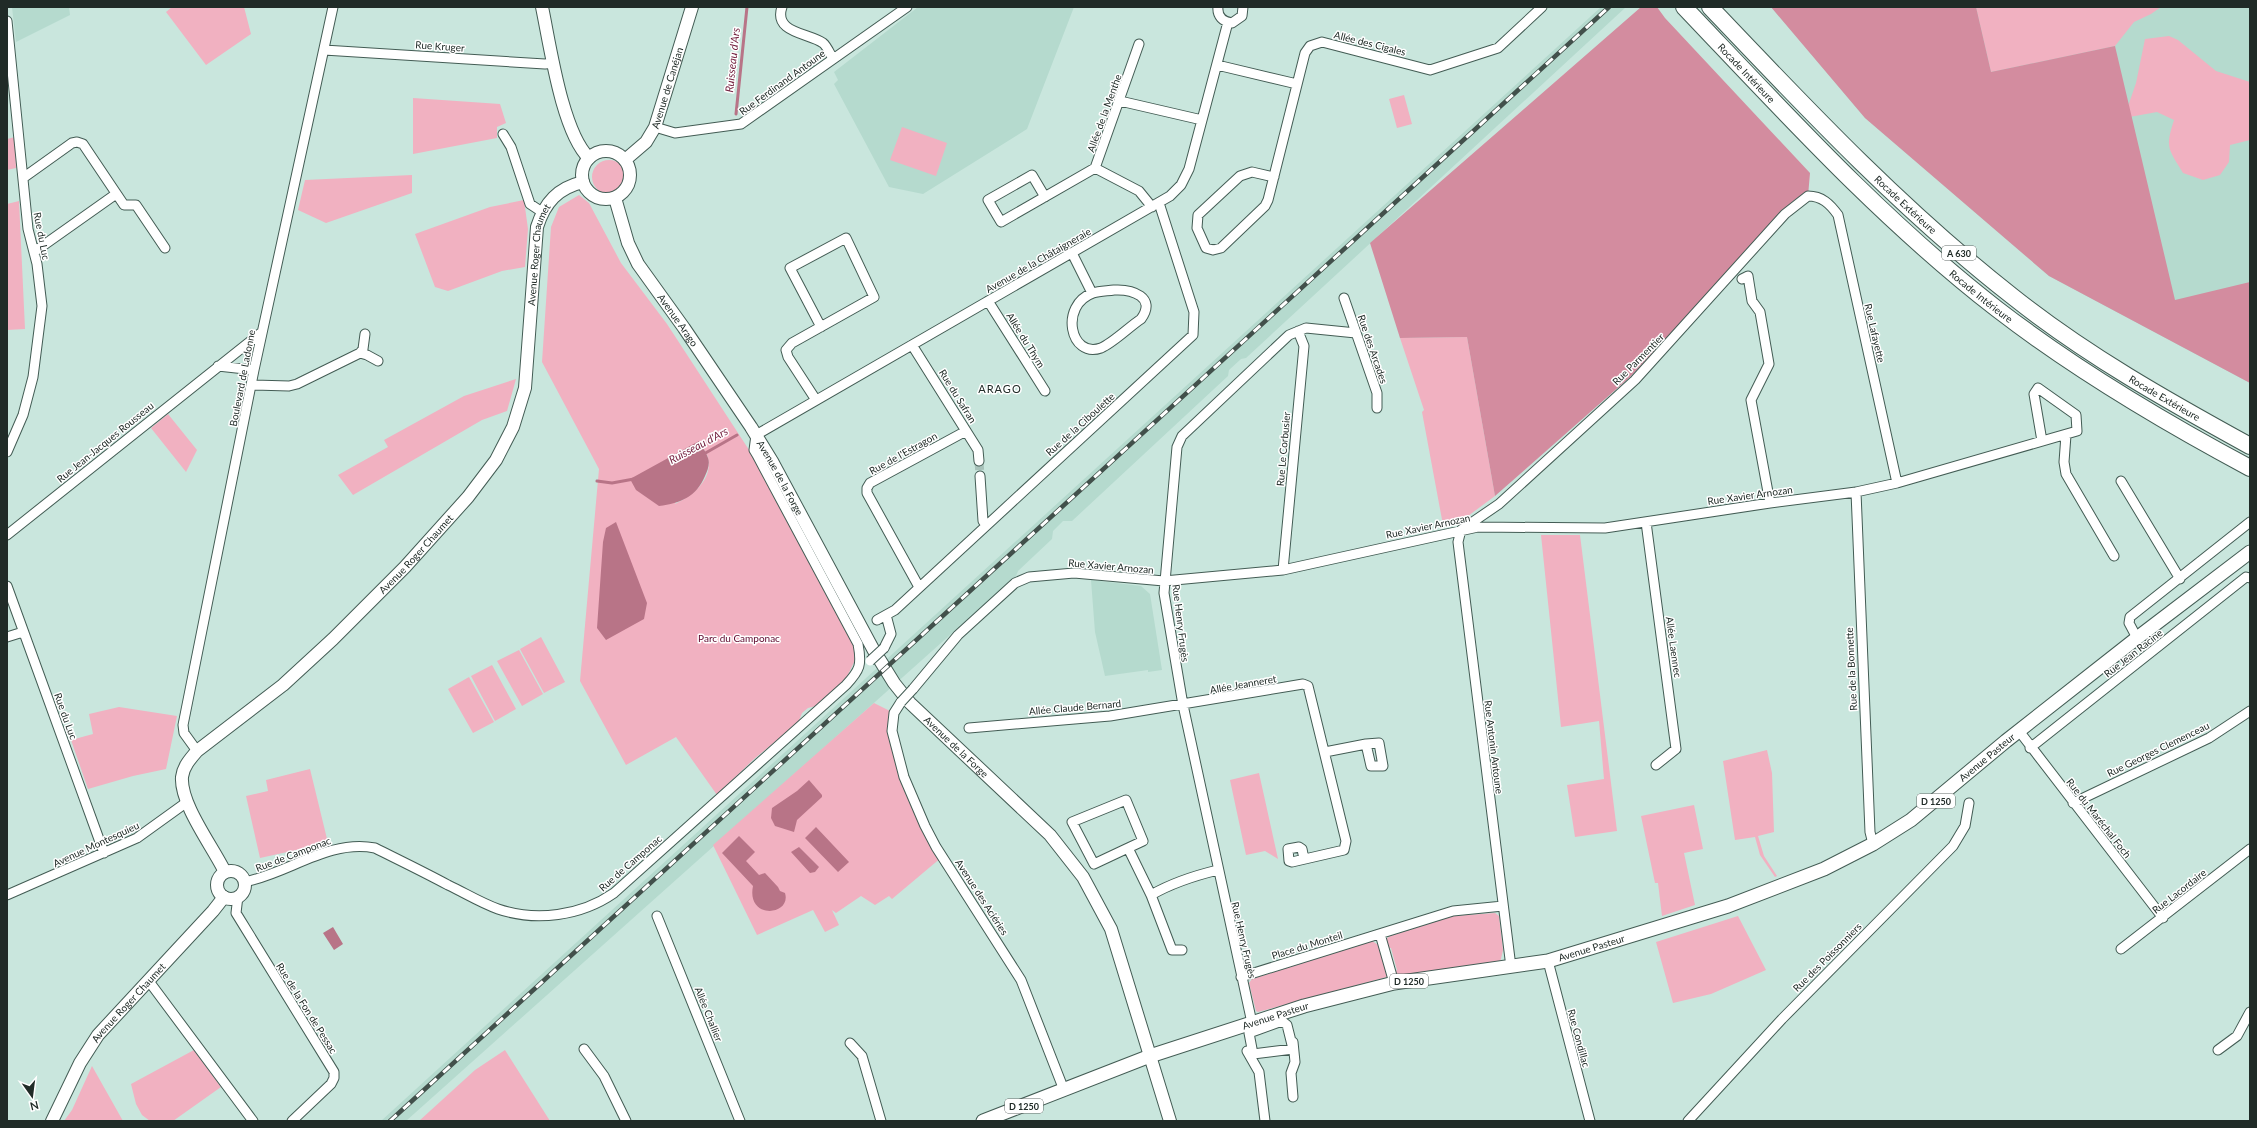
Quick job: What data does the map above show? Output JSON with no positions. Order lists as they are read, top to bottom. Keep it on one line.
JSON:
{"streets":{"highway":["Rocade Intérieure","Rocade Extérieure","A 630"],"main road":["Avenue de Canéjan","Avenue Roger Chaumet","Avenue Arago","Avenue de la Forge","Avenue Pasteur","D 1250"],"street":["Allée des Cigales","Rue Kruger","Rue Ferdinand Antoune","Allée de la Menthe","Rue du Luc","Avenue de la Châtaigneraie","Rue Lafayette","Allée du Thym","Rue des Arcades","Rue Parmentier","Boulevard de Ladonne","Rue du Safran","Rue de la Ciboulette","Rue Jean-Jacques Rousseau","Rue Le Corbusier","Rue de l'Estragon","Rue Xavier Arnozan","Rue Henry Frugès","Allée Laennec","Rue Jean Racine","Rue de la Bonnette","Allée Jeanneret","Allée Claude Bernard","Rue Antonin Antoune","Rue Georges Clemenceau","Rue du Maréchal Foch","Avenue Montesquieu","Rue de Camponac","Rue Lacordaire","Avenue des Aciéries","Place du Monteil","Rue des Poissonniers","Rue de la Fon de Pessac","Allée Challier","Rue Condillac"]},"crossings":[["Rue Kruger","Boulevard de Ladonne"],["Rue Ferdinand Antoune","Avenue de Canéjan"],["Avenue de Canéjan","Avenue Roger Chaumet"],["Avenue de Canéjan","Avenue Arago"],["Allée de la Menthe","Avenue de la Châtaigneraie"],["Allée de la Menthe","Rue de la Ciboulette"],["Rue du Luc","Avenue Montesquieu"],["Avenue Roger Chaumet","Avenue Arago"],["Avenue Roger Chaumet","Boulevard de Ladonne"],["Avenue Roger Chaumet","Avenue Montesquieu"],["Avenue Roger Chaumet","Rue de Camponac"],["Avenue Roger Chaumet","Rue de la Fon de Pessac"],["Avenue de la Châtaigneraie","Avenue Arago"],["Avenue de la Châtaigneraie","Allée du Thym"],["Avenue de la Châtaigneraie","Rue du Safran"],["Avenue de la Châtaigneraie","Rue de la Ciboulette"],["Avenue de la Châtaigneraie","Avenue de la Forge"],["Avenue Arago","Avenue de la Forge"],["Rue Lafayette","Rue Parmentier"],["Rue Lafayette","Rue Xavier Arnozan"],["Rue des Arcades","Rue Henry Frugès"],["Rue Parmentier","Rue Xavier Arnozan"],["Rue Parmentier","Rue Antonin Antoune"],["Boulevard de Ladonne","Rue Jean-Jacques Rousseau"],["Rue du Safran","Rue de l'Estragon"],["Rue de la Ciboulette","Rue de l'Estragon"],["Rue de la Ciboulette","Rue de Camponac"],["Rue Le Corbusier","Rue Xavier Arnozan"],["Rue Le Corbusier","Rue Henry Frugès"],["Avenue de la Forge","Avenue Pasteur"],["Rue Xavier Arnozan","Rue Henry Frugès"],["Rue Xavier Arnozan","Allée Laennec"],["Rue Xavier Arnozan","Rue de la Bonnette"],["Rue Xavier Arnozan","Rue Antonin Antoune"],["Rue Xavier Arnozan","Avenue des Aciéries"],["Rue Henry Frugès","Allée Jeanneret"],["Rue Henry Frugès","Allée Claude Bernard"],["Rue Henry Frugès","Avenue Pasteur"],["Rue Henry Frugès","Place du Monteil"],["Rue Jean Racine","Rue du Maréchal Foch"],["Rue de la Bonnette","Avenue Pasteur"],["Allée Jeanneret","Allée Claude Bernard"],["Rue Antonin Antoune","Avenue Pasteur"],["Rue Antonin Antoune","Place du Monteil"],["Rue Georges Clemenceau","Rue du Maréchal Foch"],["Avenue Pasteur","Rue du Maréchal Foch"],["Avenue Pasteur","Avenue des Aciéries"],["Avenue Pasteur","Rue Condillac"],["Rue du Maréchal Foch","Rue Lacordaire"],["Rue de Camponac","Rue de la Fon de Pessac"]],"districts":["ARAGO"],"water":["Ruisseau d'Ars"],"parks":["Parc du Camponac"],"north":"bottom"}
